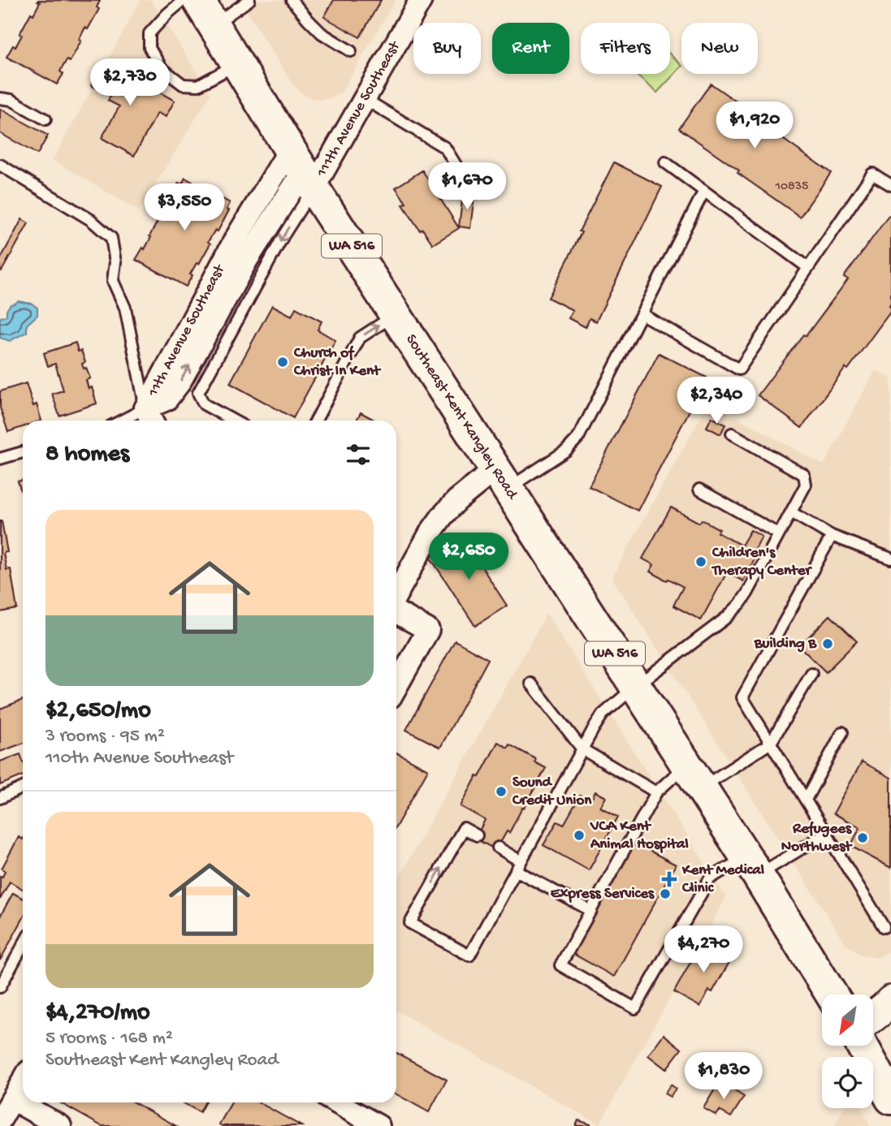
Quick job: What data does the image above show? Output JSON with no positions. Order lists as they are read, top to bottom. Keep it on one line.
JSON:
{"streets":{"main road":["WA 516","Southeast Kent Kangley Road"],"street":["111th Avenue Southeast","11th Avenue Southeast"]},"crossings":[["111th Avenue Southeast","11th Avenue Southeast"],["111th Avenue Southeast","Southeast Kent Kangley Road"],["11th Avenue Southeast","Southeast Kent Kangley Road"]],"places":{"other":["Church of Christ In Kent","Children's Therapy Center","Building B","Sound Credit Union","VCA Kent Animal Hospital","Refugees Northwest","Express Services"],"health":["Kent Medical Clinic"]},"house_numbers":["10835"],"north":"bottom left","page":{"chip":["Buy","Rent","Filters","New"],"price":["$2,730","$1,920","$1,670","$3,550","$2,340","$2,650","$4,270","$1,830"],"heading":"8 homes","list":[{"name":"$2,650/mo","note":"3 rooms · 95 m² · 110th Avenue Southeast"},{"name":"$4,270/mo","note":"5 rooms · 168 m² · Southeast Kent Kangley Road"}]}}
